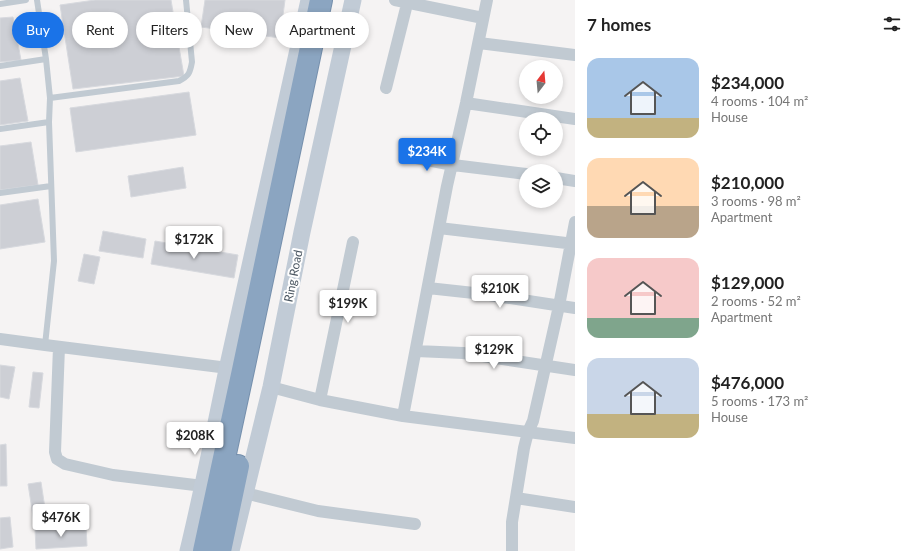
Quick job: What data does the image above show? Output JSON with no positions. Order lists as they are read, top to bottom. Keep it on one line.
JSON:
{"streets":{"highway":["Ring Road"]},"north":"top","page":{"heading":"7 homes","chip":["Buy","Rent","Filters","New","Apartment"],"list":[{"name":"$234,000","note":"4 rooms · 104 m² · House"},{"name":"$210,000","note":"3 rooms · 98 m² · Apartment"},{"name":"$129,000","note":"2 rooms · 52 m² · Apartment"},{"name":"$476,000","note":"5 rooms · 173 m² · House"}],"price":["$234K","$172K","$210K","$199K","$129K","$208K","$476K"]}}
